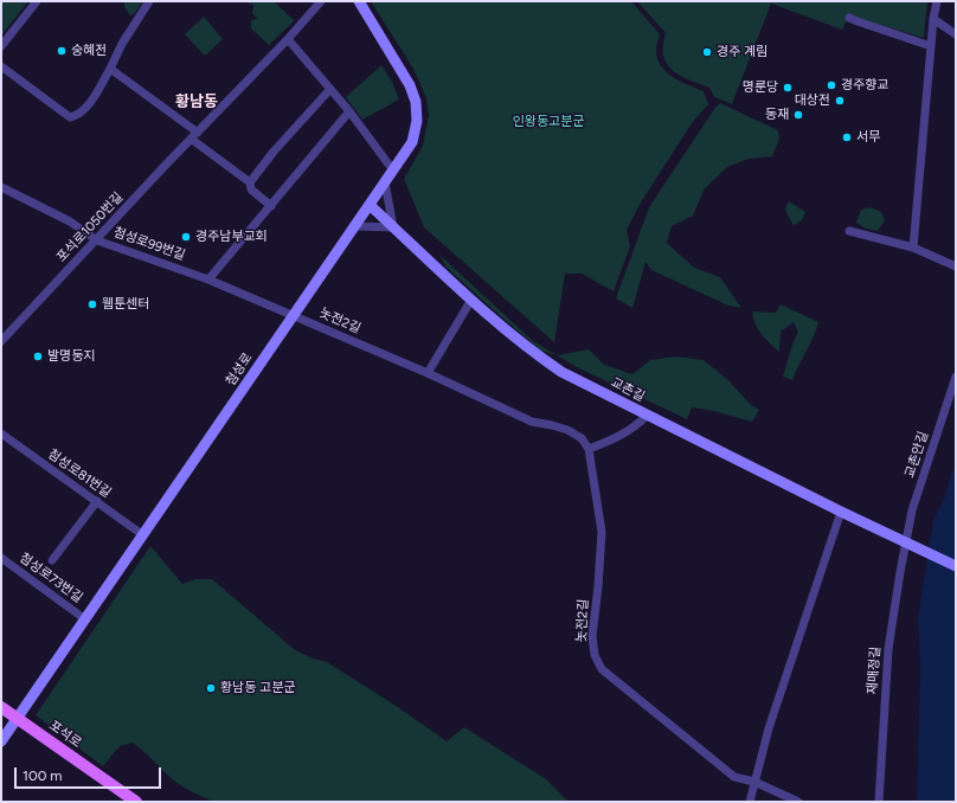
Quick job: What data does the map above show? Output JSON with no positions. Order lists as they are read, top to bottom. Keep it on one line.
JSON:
{"streets":{"main road":["포석로"],"street":["포석로1050번길","첨성로99번길","놋전2길","첨성로","교촌길","교촌안길","첨성로81번길","첨성로73번길","재매정길"]},"crossings":[["포석로1050번길","첨성로99번길"],["첨성로99번길","놋전2길"],["첨성로99번길","첨성로"],["놋전2길","첨성로"],["첨성로","교촌길"],["첨성로","첨성로81번길"],["첨성로","첨성로73번길"],["첨성로","포석로"],["교촌길","교촌안길"],["교촌길","재매정길"],["교촌안길","재매정길"]],"districts":["황남동"],"parks":["인왕동고분군"],"places":["숭혜전","경주 계림","경주향교","명룬당","대상전","동재","서무","경주남부교회","웹툰센터","발명둥지","황남동 고분군"],"scale_bar":"100 m"}
